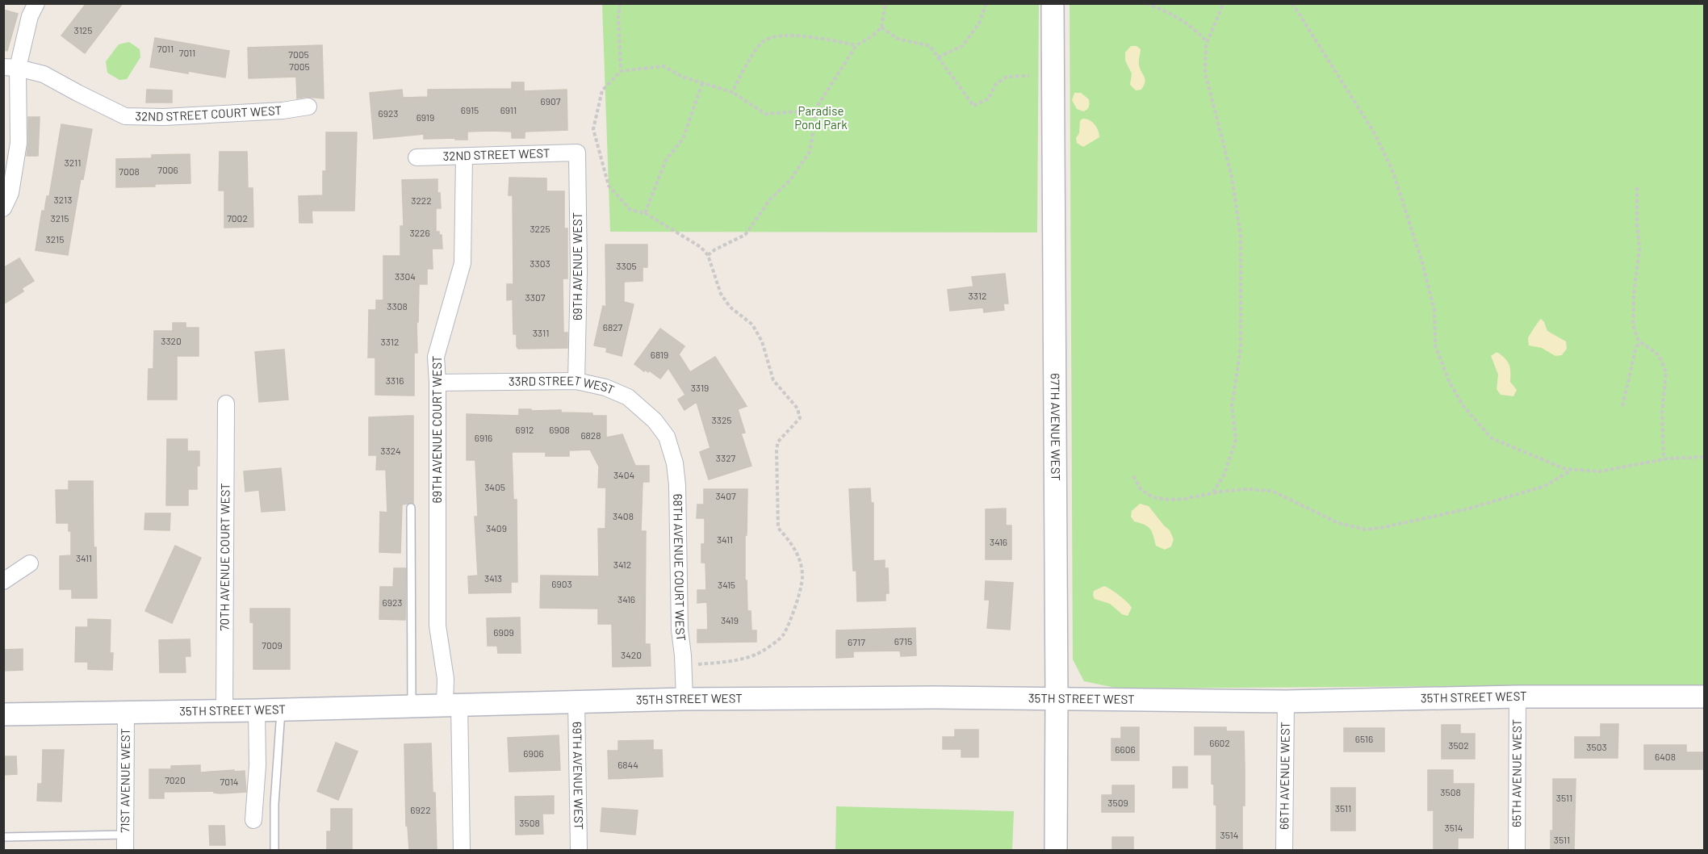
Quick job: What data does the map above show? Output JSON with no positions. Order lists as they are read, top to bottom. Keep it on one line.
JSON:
{"streets":{"street":["32ND STREET COURT WEST","32ND STREET WEST","69TH AVENUE WEST","33RD STREET WEST","67TH AVENUE WEST","69TH AVENUE COURT WEST","70TH AVENUE COURT WEST","68TH AVENUE COURT WEST","35TH STREET WEST","65TH AVENUE WEST","66TH AVENUE WEST","71ST AVENUE WEST"]},"crossings":[["32ND STREET WEST","69TH AVENUE WEST"],["32ND STREET WEST","69TH AVENUE COURT WEST"],["69TH AVENUE WEST","33RD STREET WEST"],["69TH AVENUE WEST","35TH STREET WEST"],["33RD STREET WEST","69TH AVENUE COURT WEST"],["33RD STREET WEST","68TH AVENUE COURT WEST"],["67TH AVENUE WEST","35TH STREET WEST"],["69TH AVENUE COURT WEST","35TH STREET WEST"],["70TH AVENUE COURT WEST","35TH STREET WEST"],["68TH AVENUE COURT WEST","35TH STREET WEST"],["35TH STREET WEST","65TH AVENUE WEST"],["35TH STREET WEST","66TH AVENUE WEST"],["35TH STREET WEST","71ST AVENUE WEST"]],"parks":["Paradise Pond Park"],"house_numbers":["3125","7011","7011","7005","7005","6907","6915","6911","6923","6919","3211","7006","7008","3213","3222","3215","7002","3225","3226","3215","3303","3305","3304","3312","3307","3308","6827","3311","3320","3312","6819","3316","3319","3325","6912","6908","6828","6916","3324","3327","3404","3405","3407","3408","3409","3411","3416","3411","3412","3413","6903","3415","3416","6923","3419","6909","6715","6717","7009","3420","6516","6602","3502","3503","6606","6906","6408","6844","7020","7014","3508","3511","3509","3511","6922","3508","3514","3514","3511"]}
